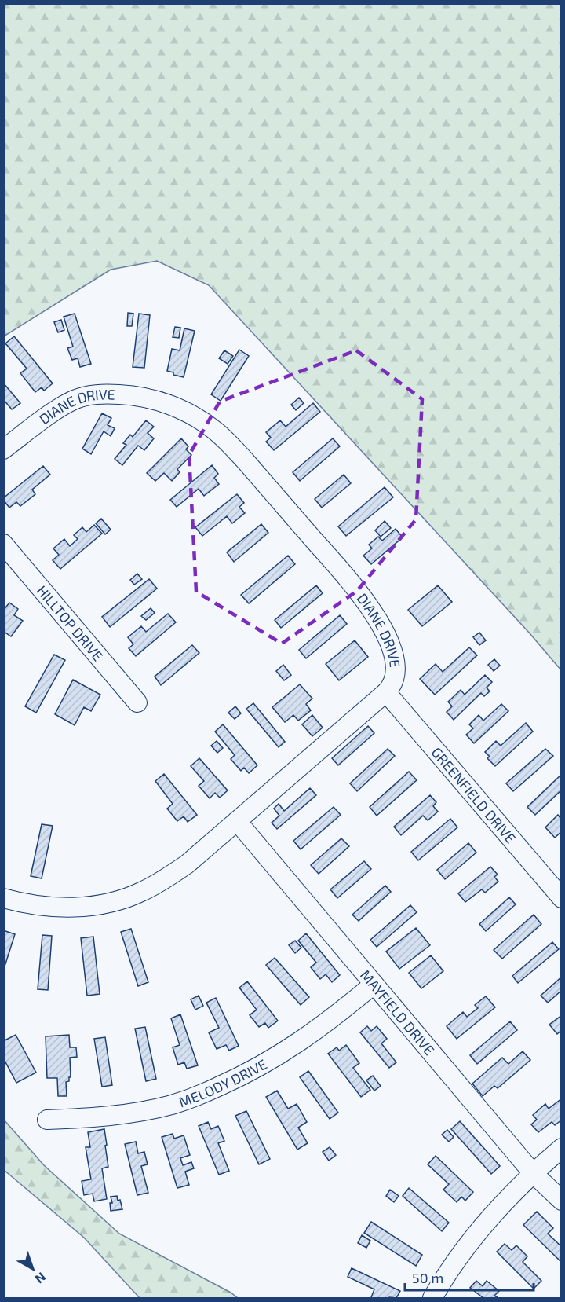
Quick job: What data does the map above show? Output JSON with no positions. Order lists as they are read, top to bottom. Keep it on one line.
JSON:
{"streets":{"street":["DIANE DRIVE","HILLTOP DRIVE","GREENFIELD DRIVE","MAYFIELD DRIVE","MELODY DRIVE"]},"crossings":[["DIANE DRIVE","GREENFIELD DRIVE"],["DIANE DRIVE","MAYFIELD DRIVE"],["MAYFIELD DRIVE","MELODY DRIVE"]],"scale_bar":"50 m","north":"bottom right"}
